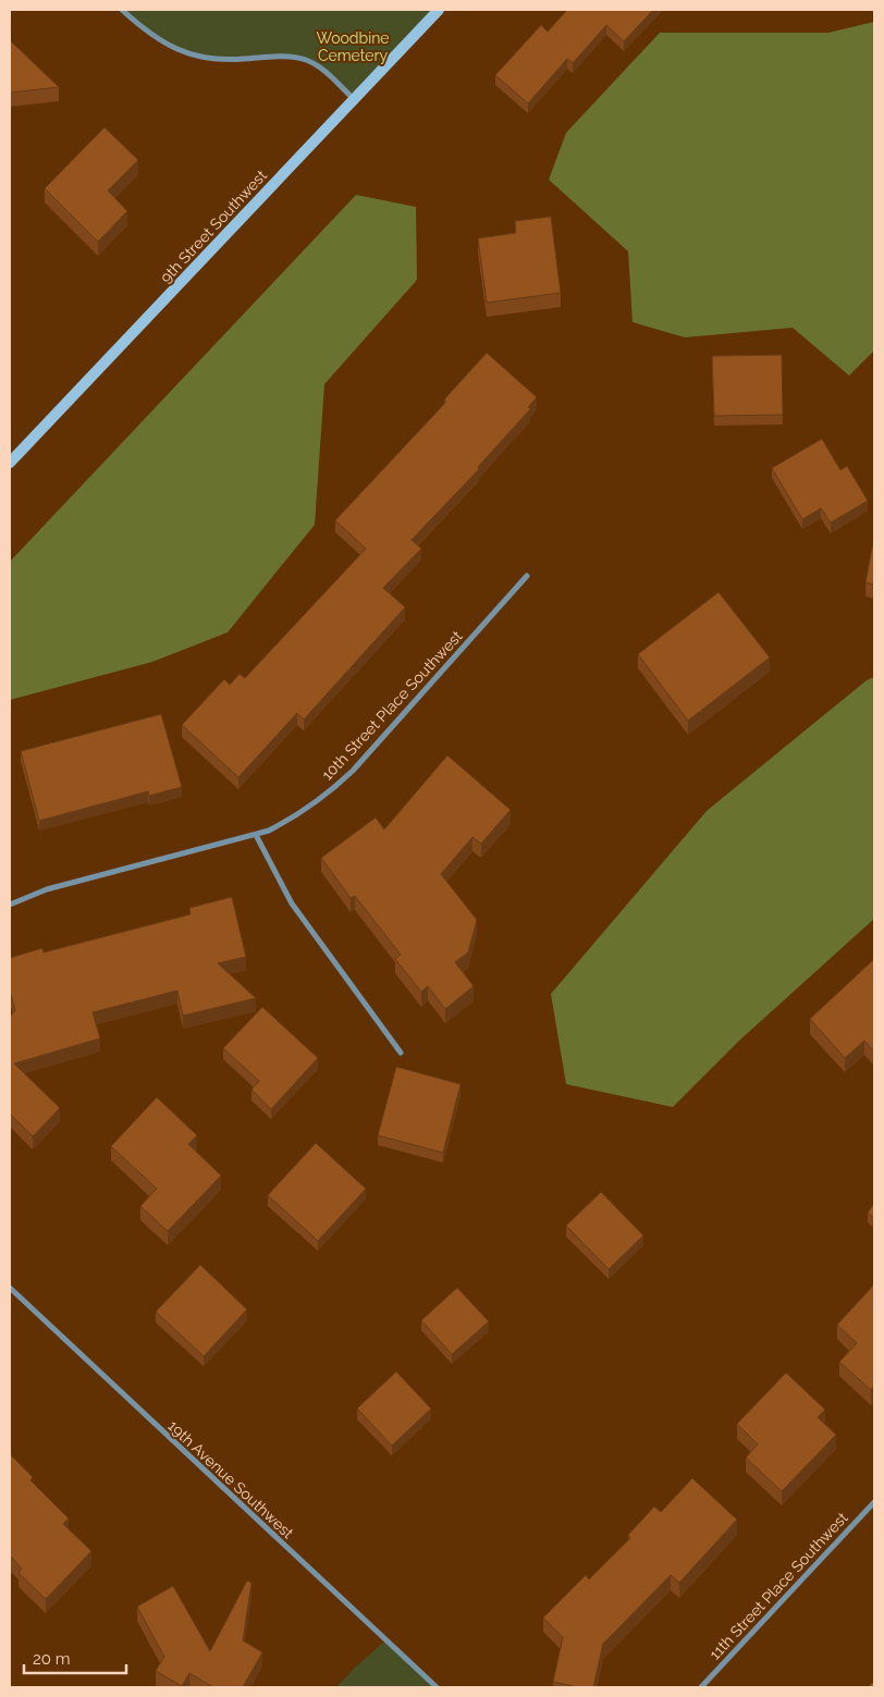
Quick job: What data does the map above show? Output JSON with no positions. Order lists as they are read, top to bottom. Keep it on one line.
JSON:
{"streets":{"main road":["9th Street Southwest"],"street":["10th Street Place Southwest","19th Avenue Southwest","11th Street Place Southwest"]},"parks":["Woodbine Cemetery"],"scale_bar":"20 m"}
